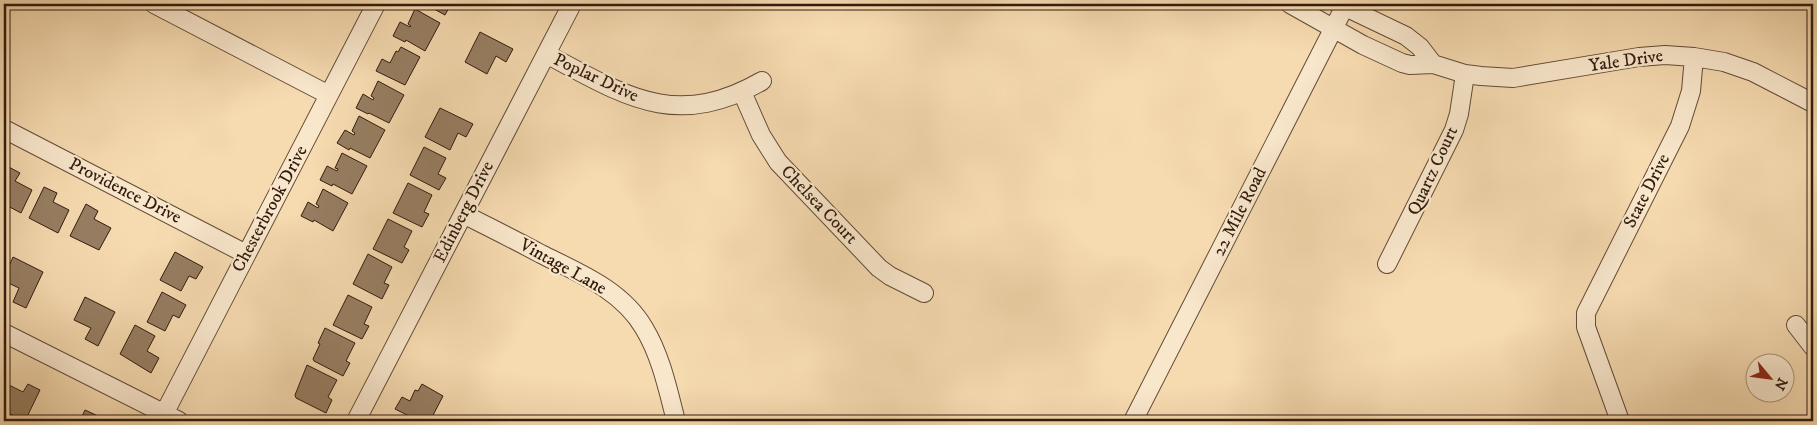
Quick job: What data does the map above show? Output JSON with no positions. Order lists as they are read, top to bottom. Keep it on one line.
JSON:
{"streets":{"street":["Yale Drive","Poplar Drive","Quartz Court","Providence Drive","State Drive","Chelsea Court","Chesterbrook Drive","Edinberg Drive","22 Mile Road","Vintage Lane"]},"crossings":[["Yale Drive","Quartz Court"],["Yale Drive","State Drive"],["Yale Drive","22 Mile Road"],["Poplar Drive","Chelsea Court"],["Poplar Drive","Edinberg Drive"],["Providence Drive","Chesterbrook Drive"],["Edinberg Drive","Vintage Lane"]],"north":"bottom right"}
